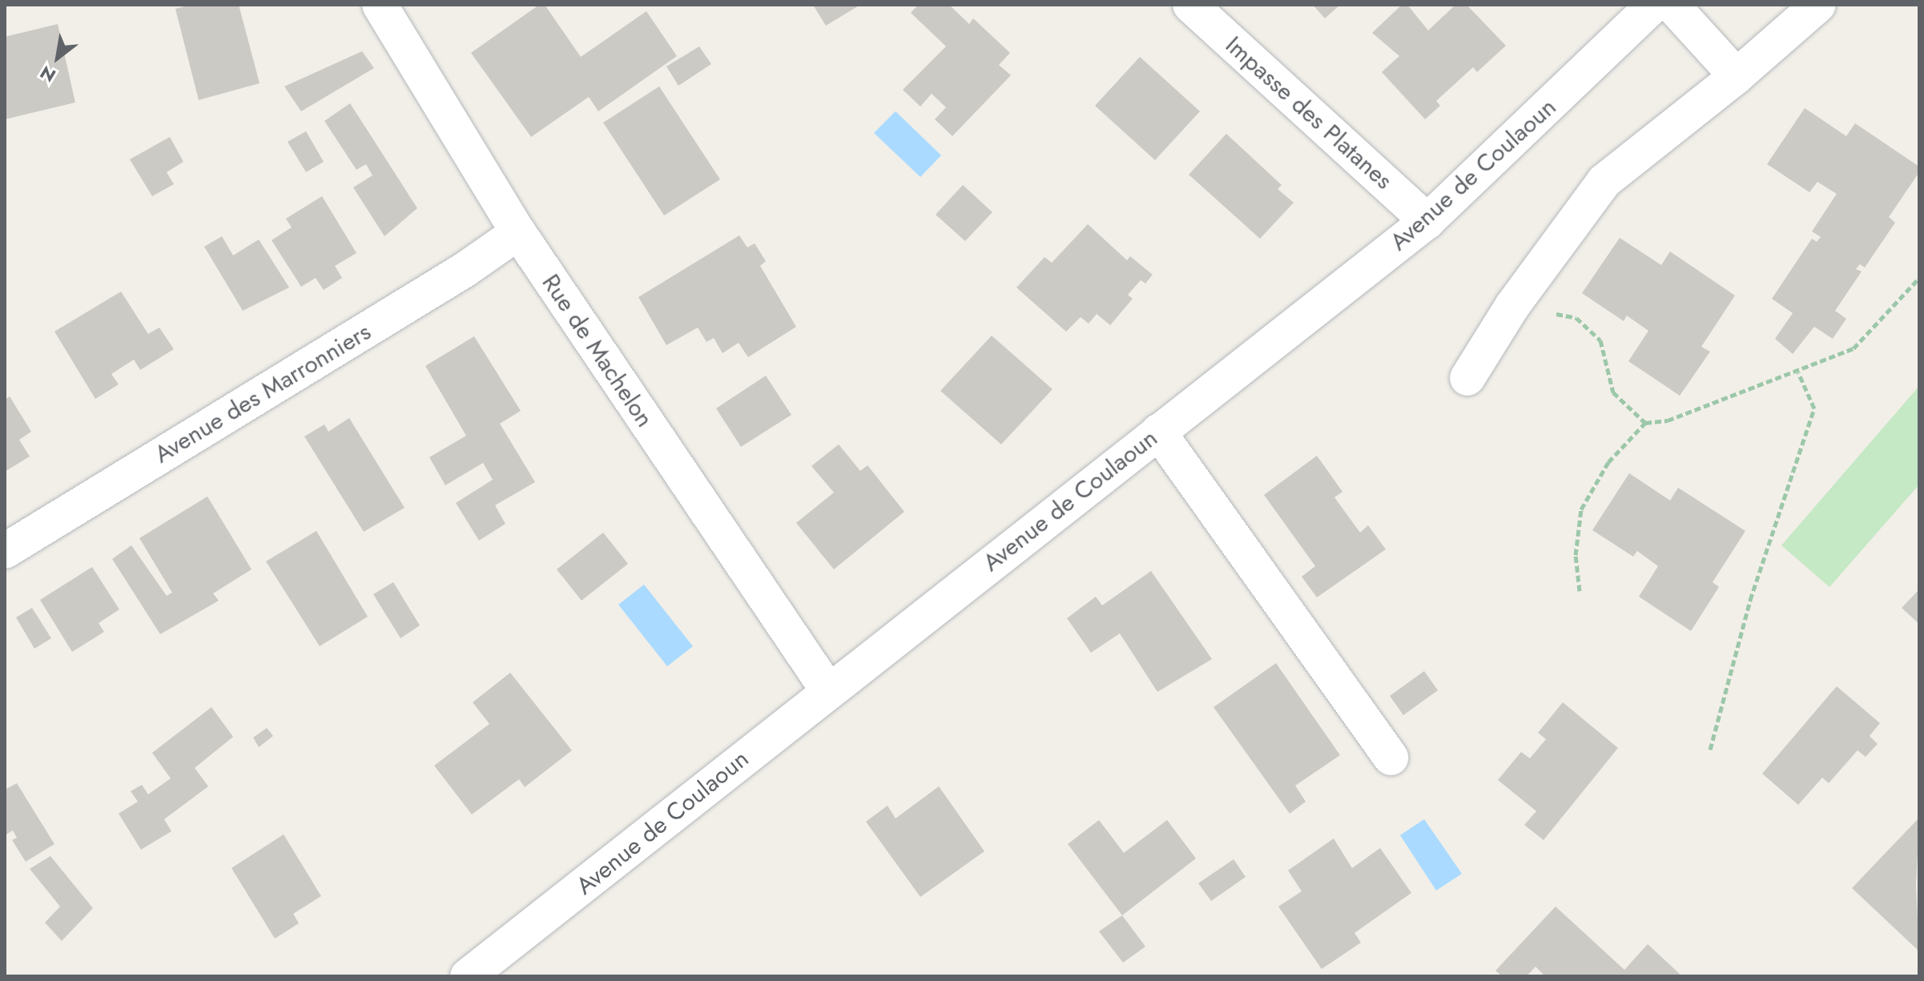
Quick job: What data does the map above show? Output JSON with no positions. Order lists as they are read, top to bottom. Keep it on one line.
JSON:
{"streets":{"street":["Impasse des Platanes","Avenue de Coulaoun","Rue de Machelon","Avenue des Marronniers"]},"crossings":[["Impasse des Platanes","Avenue de Coulaoun"],["Avenue de Coulaoun","Rue de Machelon"],["Rue de Machelon","Avenue des Marronniers"]],"north":"bottom left"}
